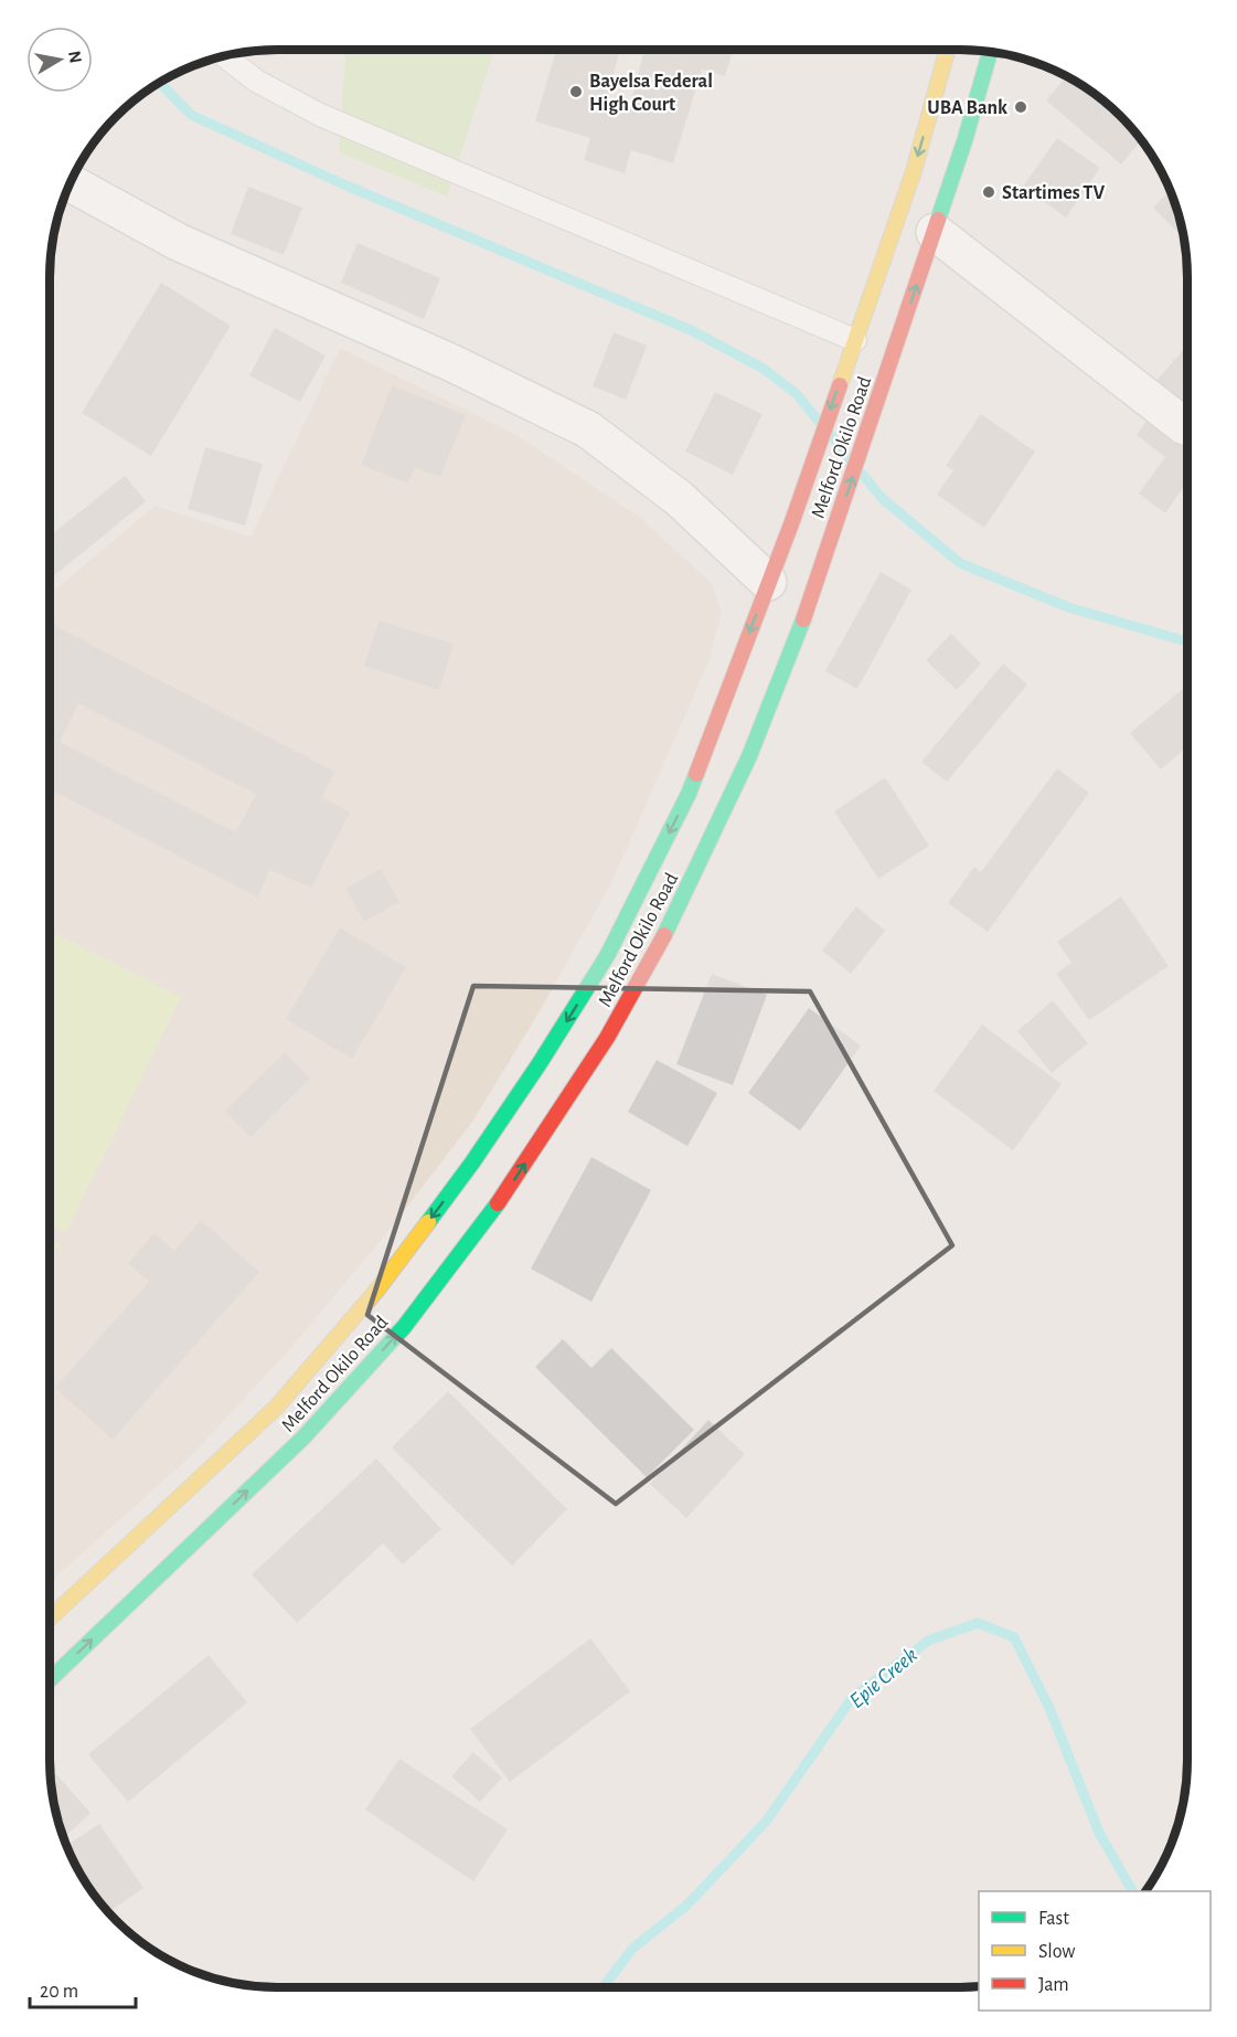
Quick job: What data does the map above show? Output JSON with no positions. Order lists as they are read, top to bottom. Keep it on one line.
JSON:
{"streets":{"main road":["Melford Okilo Road"]},"water":["Epie Creek"],"places":["Bayelsa Federal High Court","UBA Bank","Startimes TV"],"legend":["Fast","Slow","Jam"],"scale_bar":"20 m","north":"right"}
